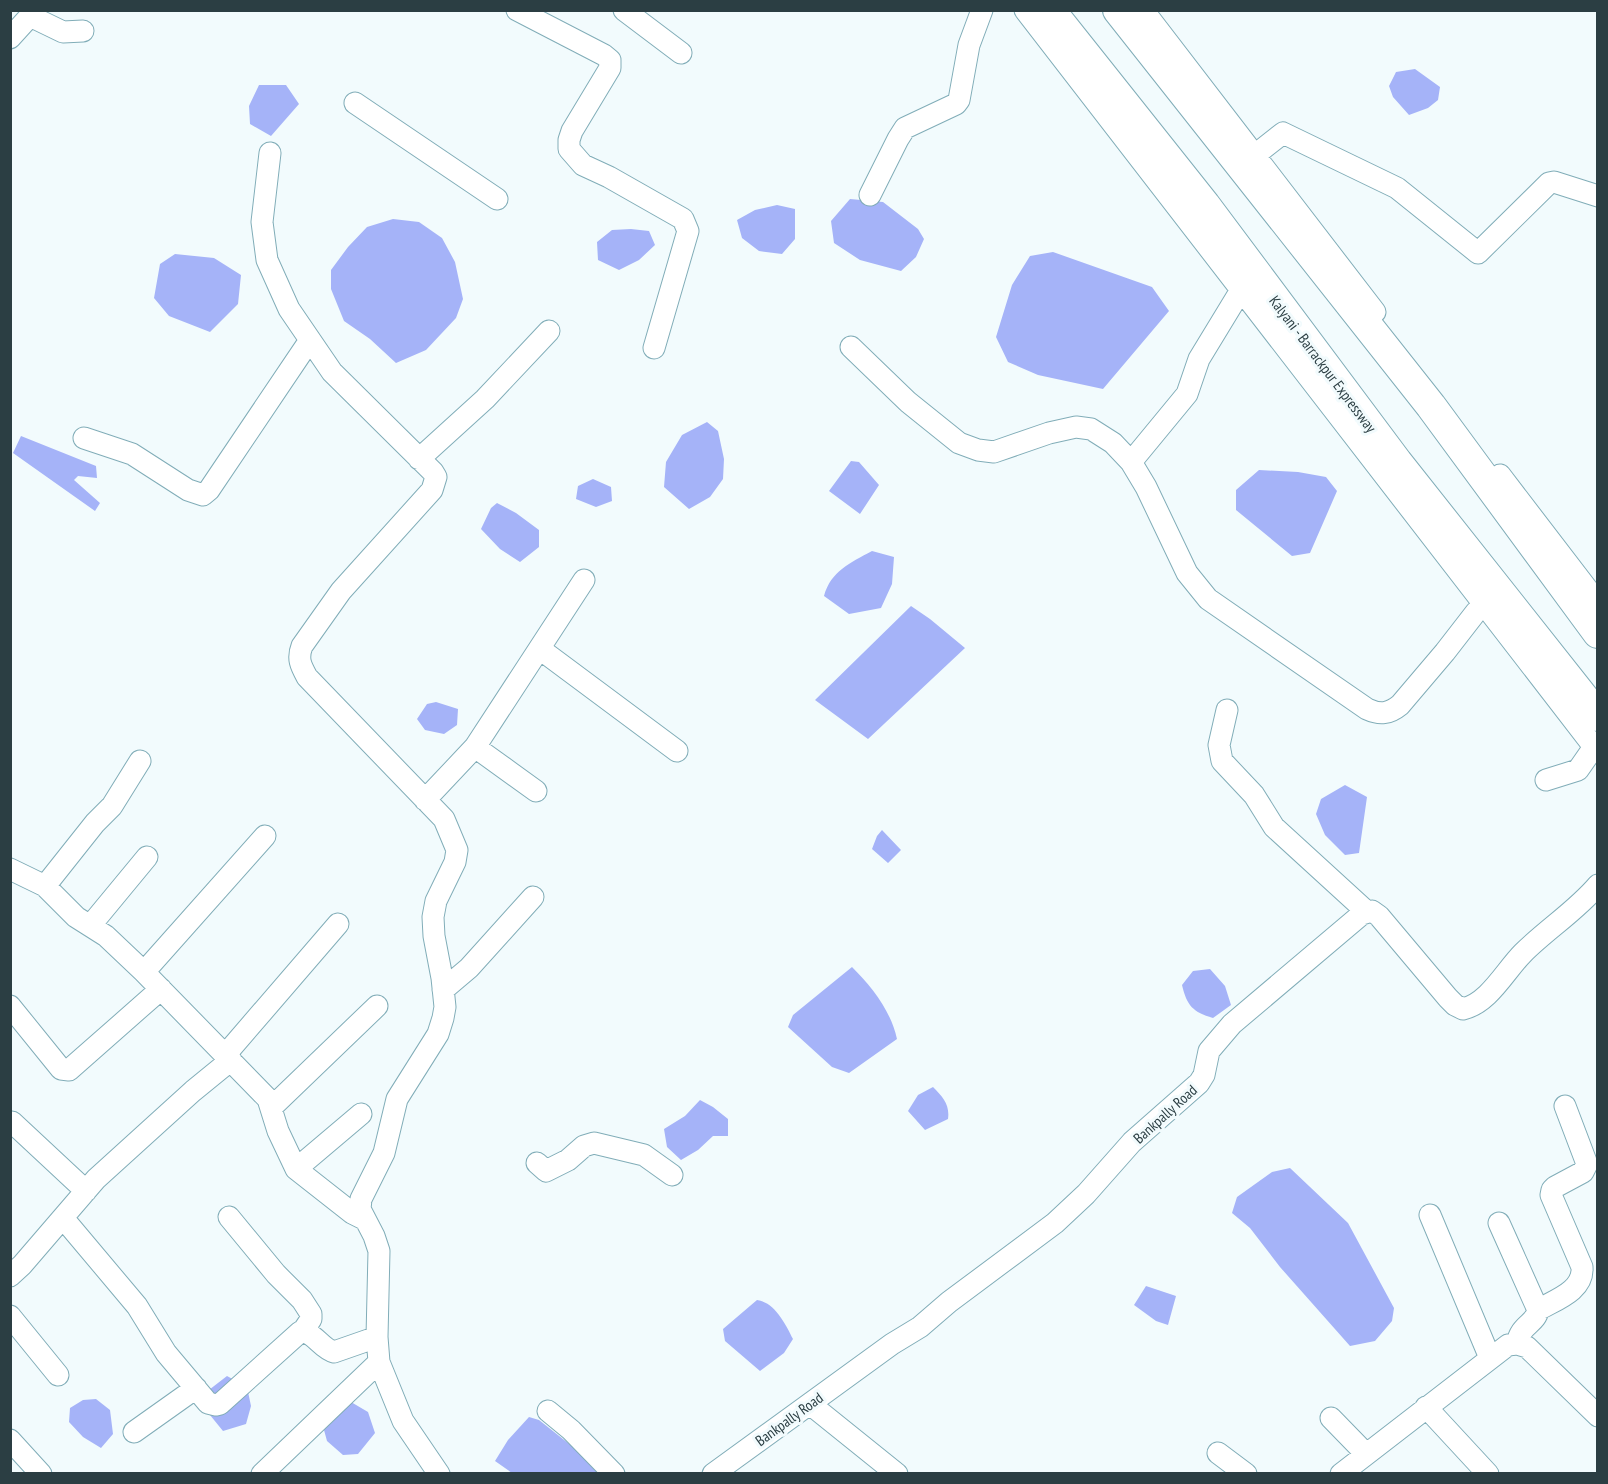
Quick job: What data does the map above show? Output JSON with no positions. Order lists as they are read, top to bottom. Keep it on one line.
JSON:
{"streets":{"highway":["Kalyani - Barrackpur Expressway"],"street":["Bankpally Road"]}}
